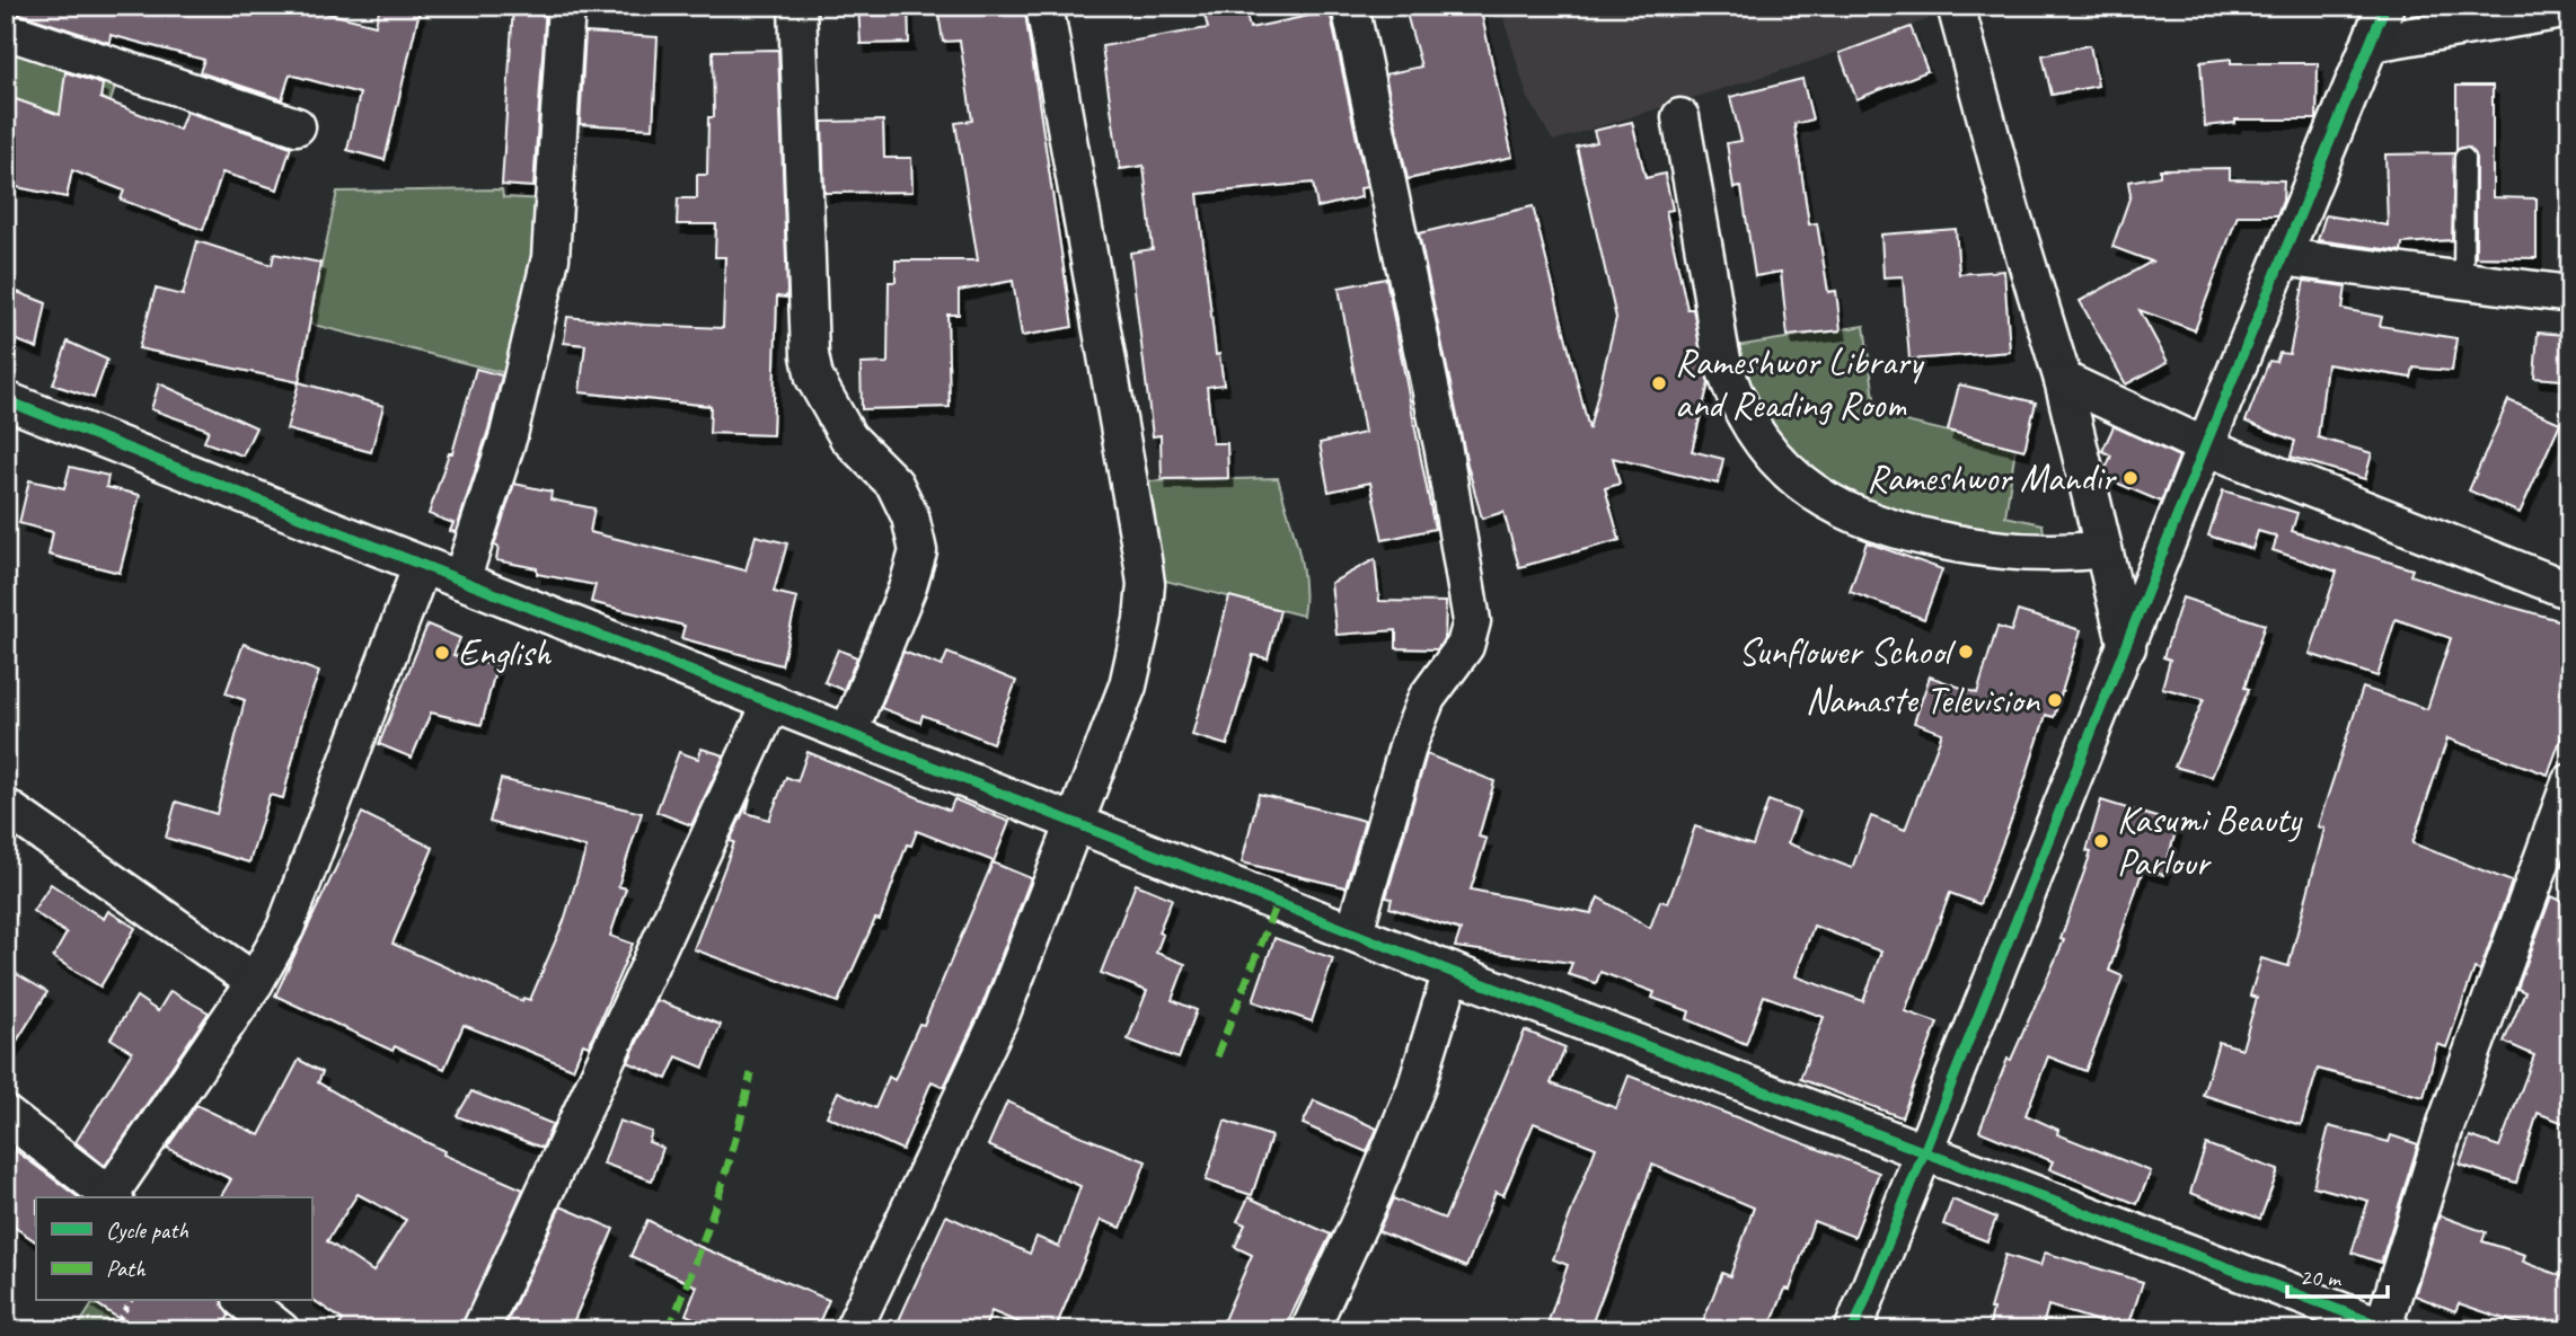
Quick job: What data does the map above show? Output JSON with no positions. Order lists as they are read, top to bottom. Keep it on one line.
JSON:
{"places":["Rameshwor Library and Reading Room","Rameshwor Mandir","Sunflower School","English","Namaste Television","Kasumi Beauty Parlour"],"legend":["Cycle path","Path"],"scale_bar":"20 m"}
